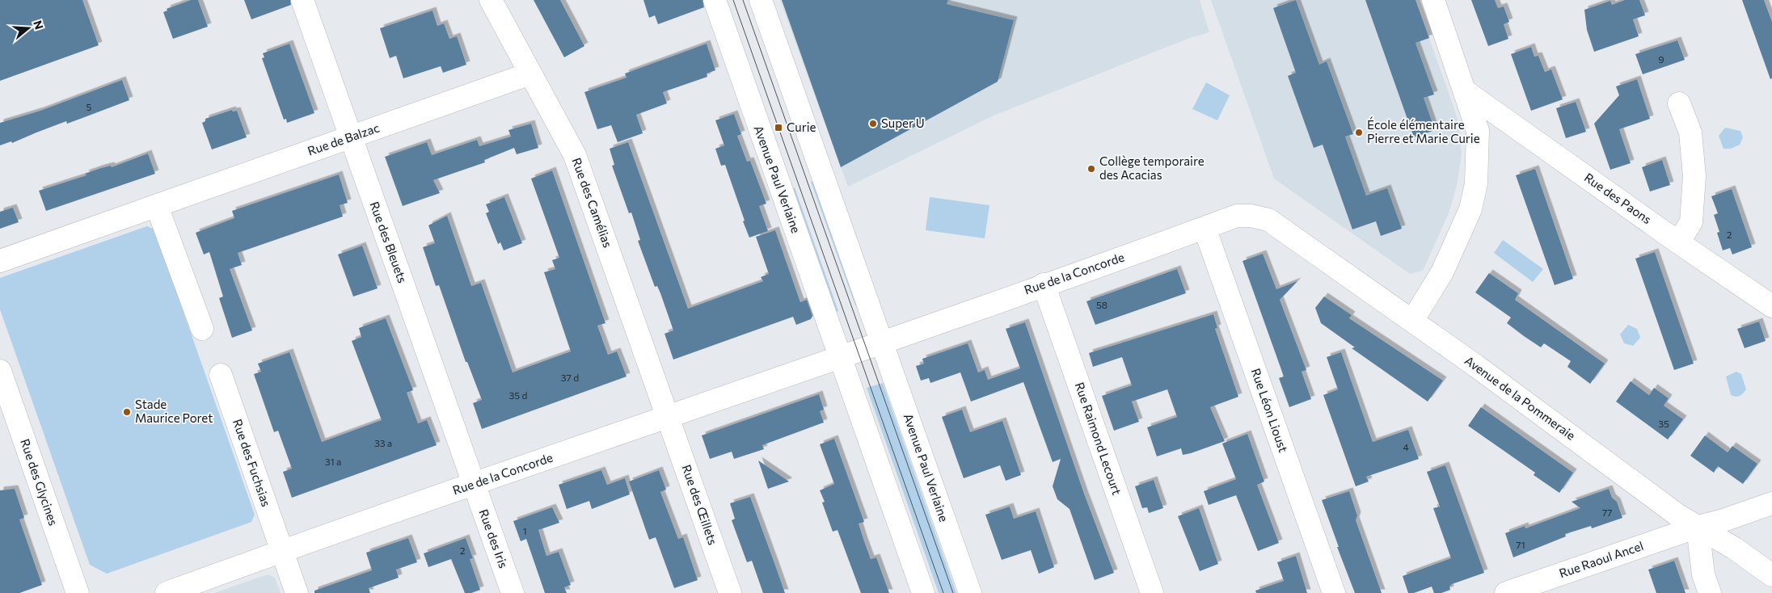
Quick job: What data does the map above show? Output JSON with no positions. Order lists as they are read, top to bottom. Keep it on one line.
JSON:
{"streets":{"street":["Rue de Balzac","Avenue Paul Verlaine","Rue des Paons","Rue des Camélias","Rue des Bleuets","Rue de la Concorde","Avenue de la Pommeraie","Rue Léon Lioust","Rue Raimond Lecourt","Rue des Fuchsias","Rue des Glycines","Rue des Œillets","Rue des Iris","Rue Raoul Ancel"]},"crossings":[["Rue de Balzac","Rue des Camélias"],["Rue de Balzac","Rue des Bleuets"],["Avenue Paul Verlaine","Rue de la Concorde"],["Rue des Camélias","Rue de la Concorde"],["Rue des Camélias","Rue des Œillets"],["Rue des Bleuets","Rue de la Concorde"],["Rue des Bleuets","Rue des Iris"],["Rue de la Concorde","Avenue de la Pommeraie"],["Rue de la Concorde","Rue Léon Lioust"],["Rue de la Concorde","Rue Raimond Lecourt"],["Rue de la Concorde","Rue des Fuchsias"],["Rue de la Concorde","Rue des Œillets"],["Rue de la Concorde","Rue des Iris"],["Avenue de la Pommeraie","Rue Raoul Ancel"]],"places":{"other":["Super U","École élémentaire Pierre et Marie Curie","Collège temporaire des Acacias","Stade Maurice Poret"],"transit":["Curie"]},"house_numbers":["9","5","2","58","37 d","35 d","35","33 a","4","31 a","77","1","71","2"],"north":"right"}
